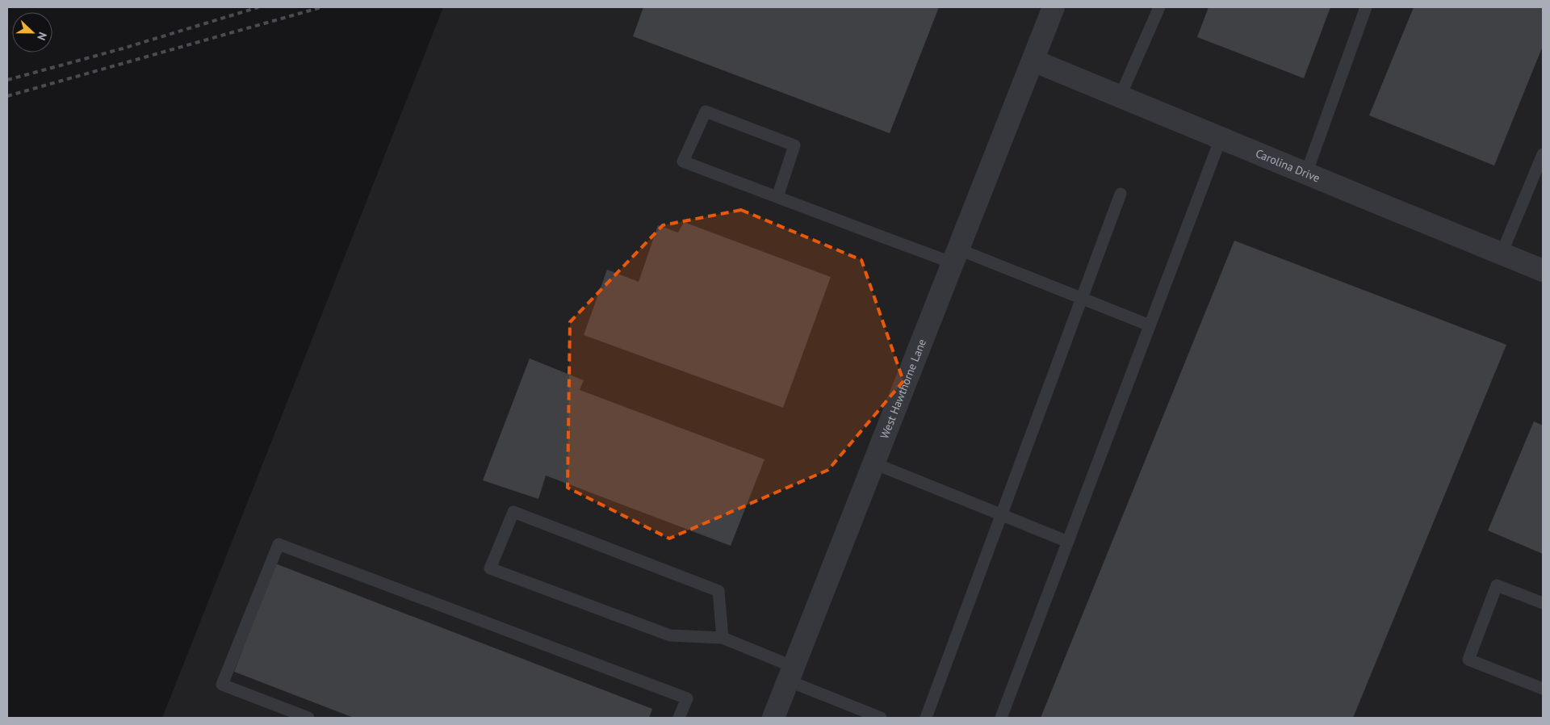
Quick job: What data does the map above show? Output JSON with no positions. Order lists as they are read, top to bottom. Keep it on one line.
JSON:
{"streets":{"street":["Carolina Drive","West Hawthorne Lane"]},"crossings":[["Carolina Drive","West Hawthorne Lane"]],"north":"right"}
